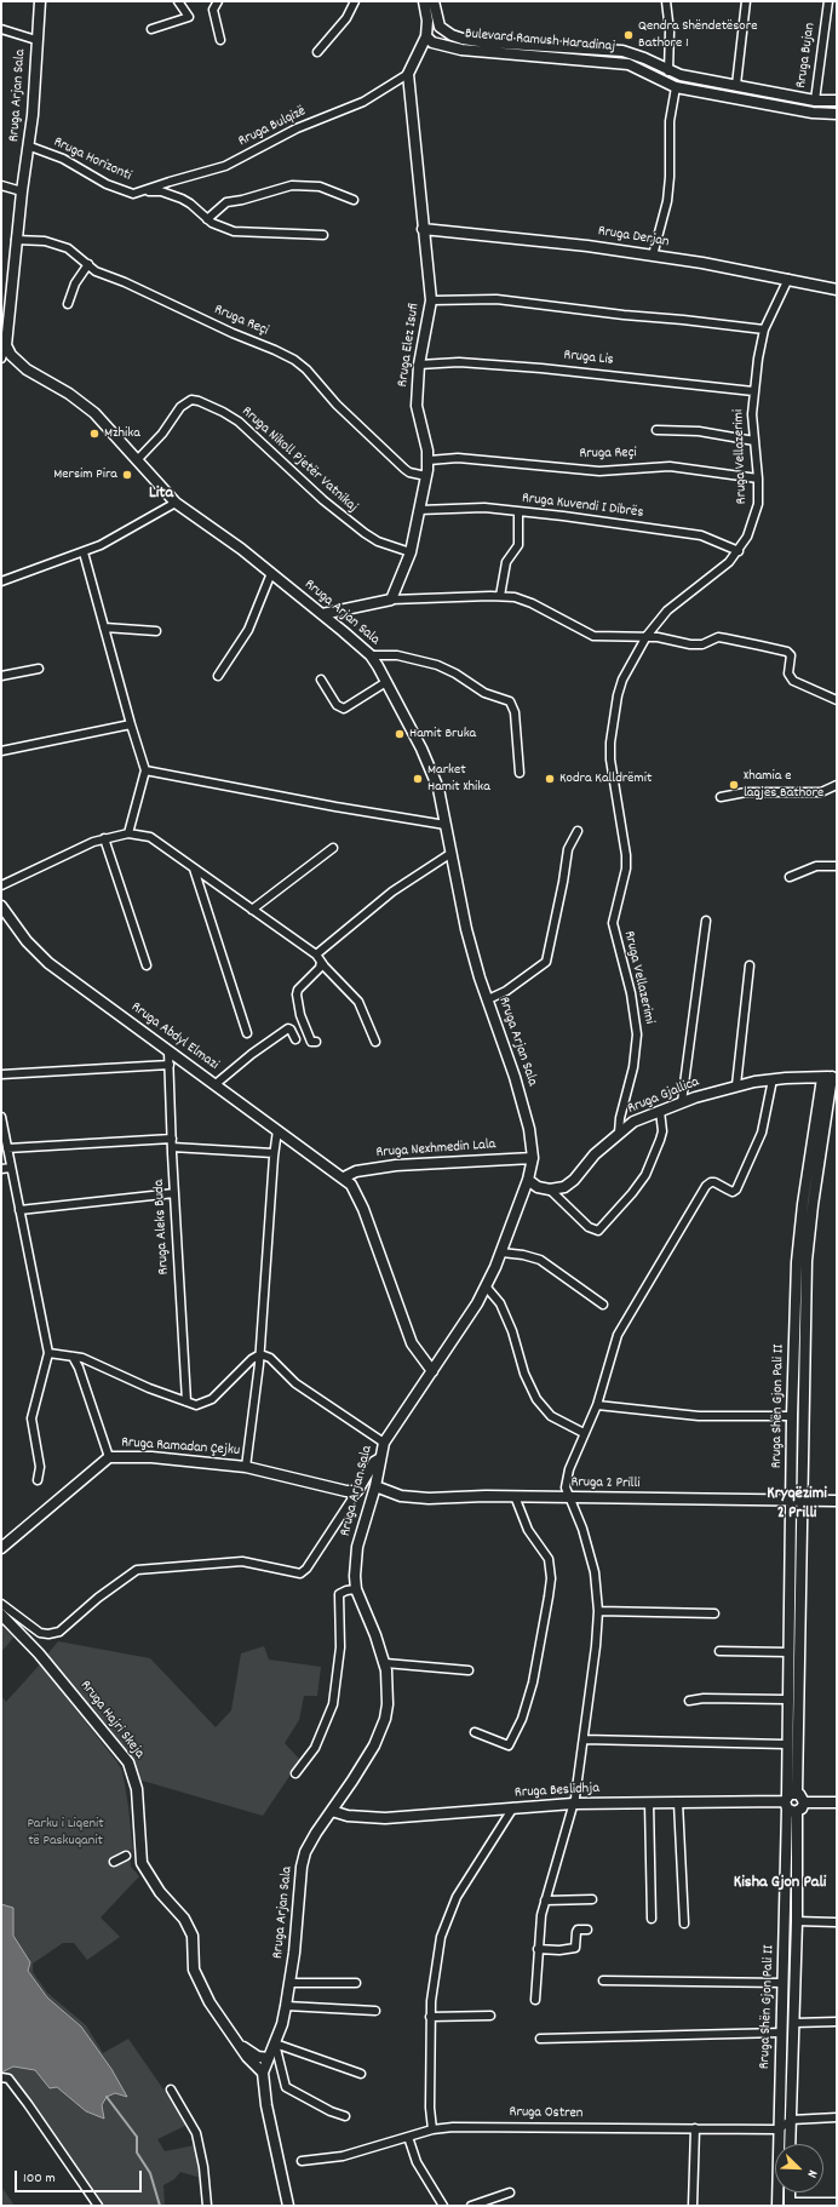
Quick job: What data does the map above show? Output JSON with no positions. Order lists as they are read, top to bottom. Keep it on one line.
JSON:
{"streets":{"street":["Bulevard Ramush Haradinaj","Rruga Bujan","Rruga Arjan Sala","Rruga Bulqizë","Rruga Horizonti","Rruga Derjan","Rruga Reçi","Rruga Elez Isufi","Rruga Lis","Rruga Vellazerimi","Rruga Nikoll Pjetër Vatnikaj","Rruga Kuvendi I Dibrës","Rruga Abdyl Elmazi","Rruga Gjallica","Rruga Nexhmedin Lala","Rruga Aleks Buda","Rruga Shën Gjon Pali II","Rruga Ramadan Çejku","Rruga 2 Prilli","Rruga Hajri Skeja","Rruga Beslidhja","Rruga Ostren"]},"crossings":[["Bulevard Ramush Haradinaj","Rruga Bujan"],["Rruga Arjan Sala","Rruga Horizonti"],["Rruga Arjan Sala","Rruga Reçi"],["Rruga Arjan Sala","Rruga Nikoll Pjetër Vatnikaj"],["Rruga Arjan Sala","Rruga Abdyl Elmazi"],["Rruga Arjan Sala","Rruga Nexhmedin Lala"],["Rruga Arjan Sala","Rruga 2 Prilli"],["Rruga Arjan Sala","Rruga Hajri Skeja"],["Rruga Arjan Sala","Rruga Beslidhja"],["Rruga Bulqizë","Rruga Horizonti"],["Rruga Bulqizë","Rruga Elez Isufi"],["Rruga Derjan","Rruga Elez Isufi"],["Rruga Derjan","Rruga Vellazerimi"],["Rruga Reçi","Rruga Elez Isufi"],["Rruga Reçi","Rruga Vellazerimi"],["Rruga Elez Isufi","Rruga Lis"],["Rruga Elez Isufi","Rruga Nikoll Pjetër Vatnikaj"],["Rruga Elez Isufi","Rruga Kuvendi I Dibrës"],["Rruga Lis","Rruga Vellazerimi"],["Rruga Vellazerimi","Rruga Kuvendi I Dibrës"],["Rruga Vellazerimi","Rruga Gjallica"],["Rruga Abdyl Elmazi","Rruga Nexhmedin Lala"],["Rruga Abdyl Elmazi","Rruga Aleks Buda"],["Rruga Gjallica","Rruga Shën Gjon Pali II"],["Rruga Shën Gjon Pali II","Rruga 2 Prilli"],["Rruga Shën Gjon Pali II","Rruga Beslidhja"],["Rruga Shën Gjon Pali II","Rruga Ostren"]],"districts":["Lita","Kryqëzimi 2 Prilli","Kisha Gjon Pali"],"parks":["Parku i Liqenit të Paskuqanit"],"places":["Qendra Shëndetësore Bathore 1","Mzhika","Mersim Pira","Hamit Bruka","Market Hamit Xhika","Kodra Kalldrëmit","Xhamia e lagjes Bathore"],"scale_bar":"100 m","north":"bottom right"}
